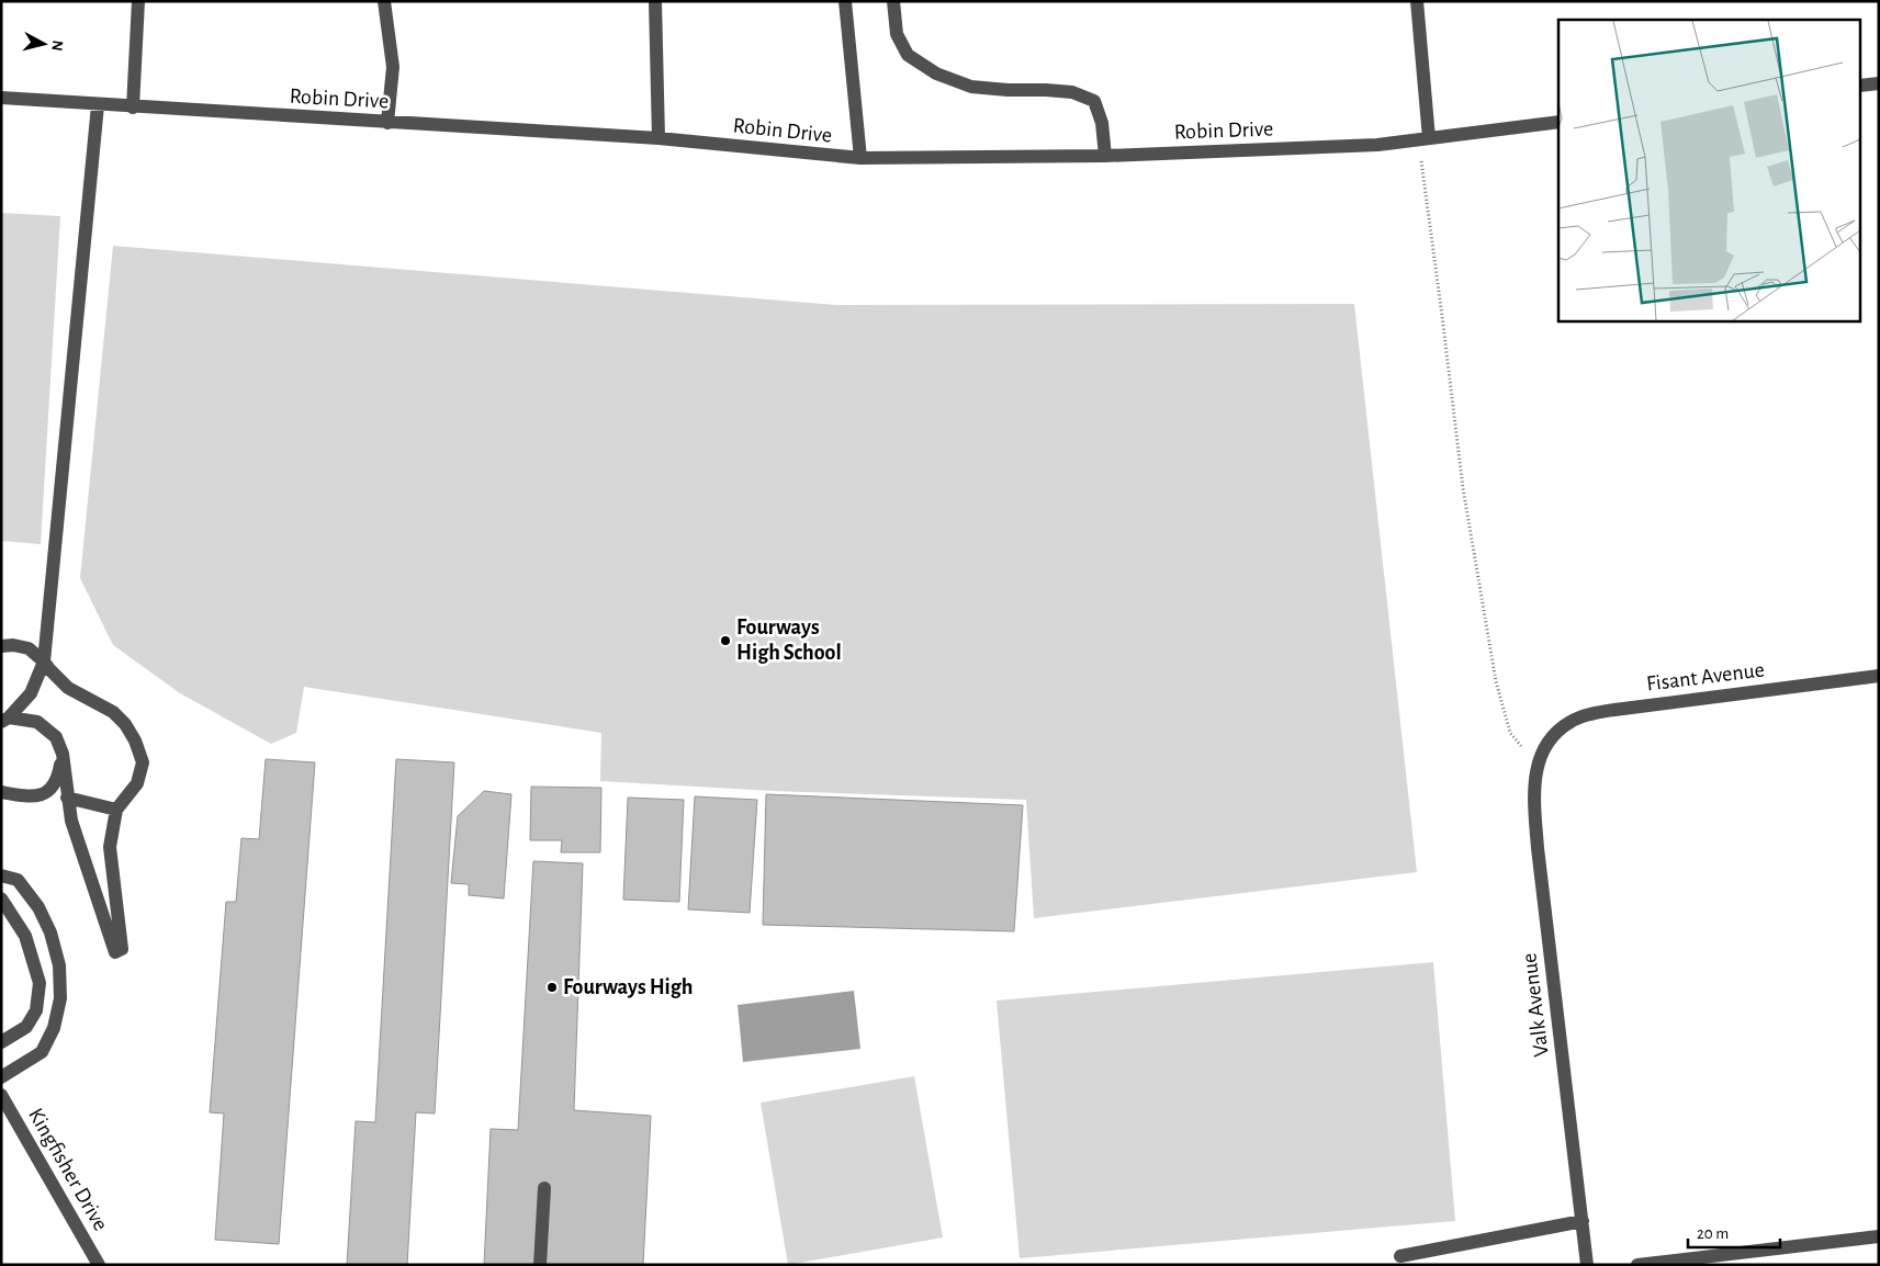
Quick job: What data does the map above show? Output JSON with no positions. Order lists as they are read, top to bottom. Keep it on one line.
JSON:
{"streets":{"street":["Robin Drive","Fisant Avenue","Valk Avenue","Kingfisher Drive"]},"crossings":[["Fisant Avenue","Valk Avenue"]],"places":["Fourways High School","Fourways High"],"scale_bar":"20 m","north":"right"}
